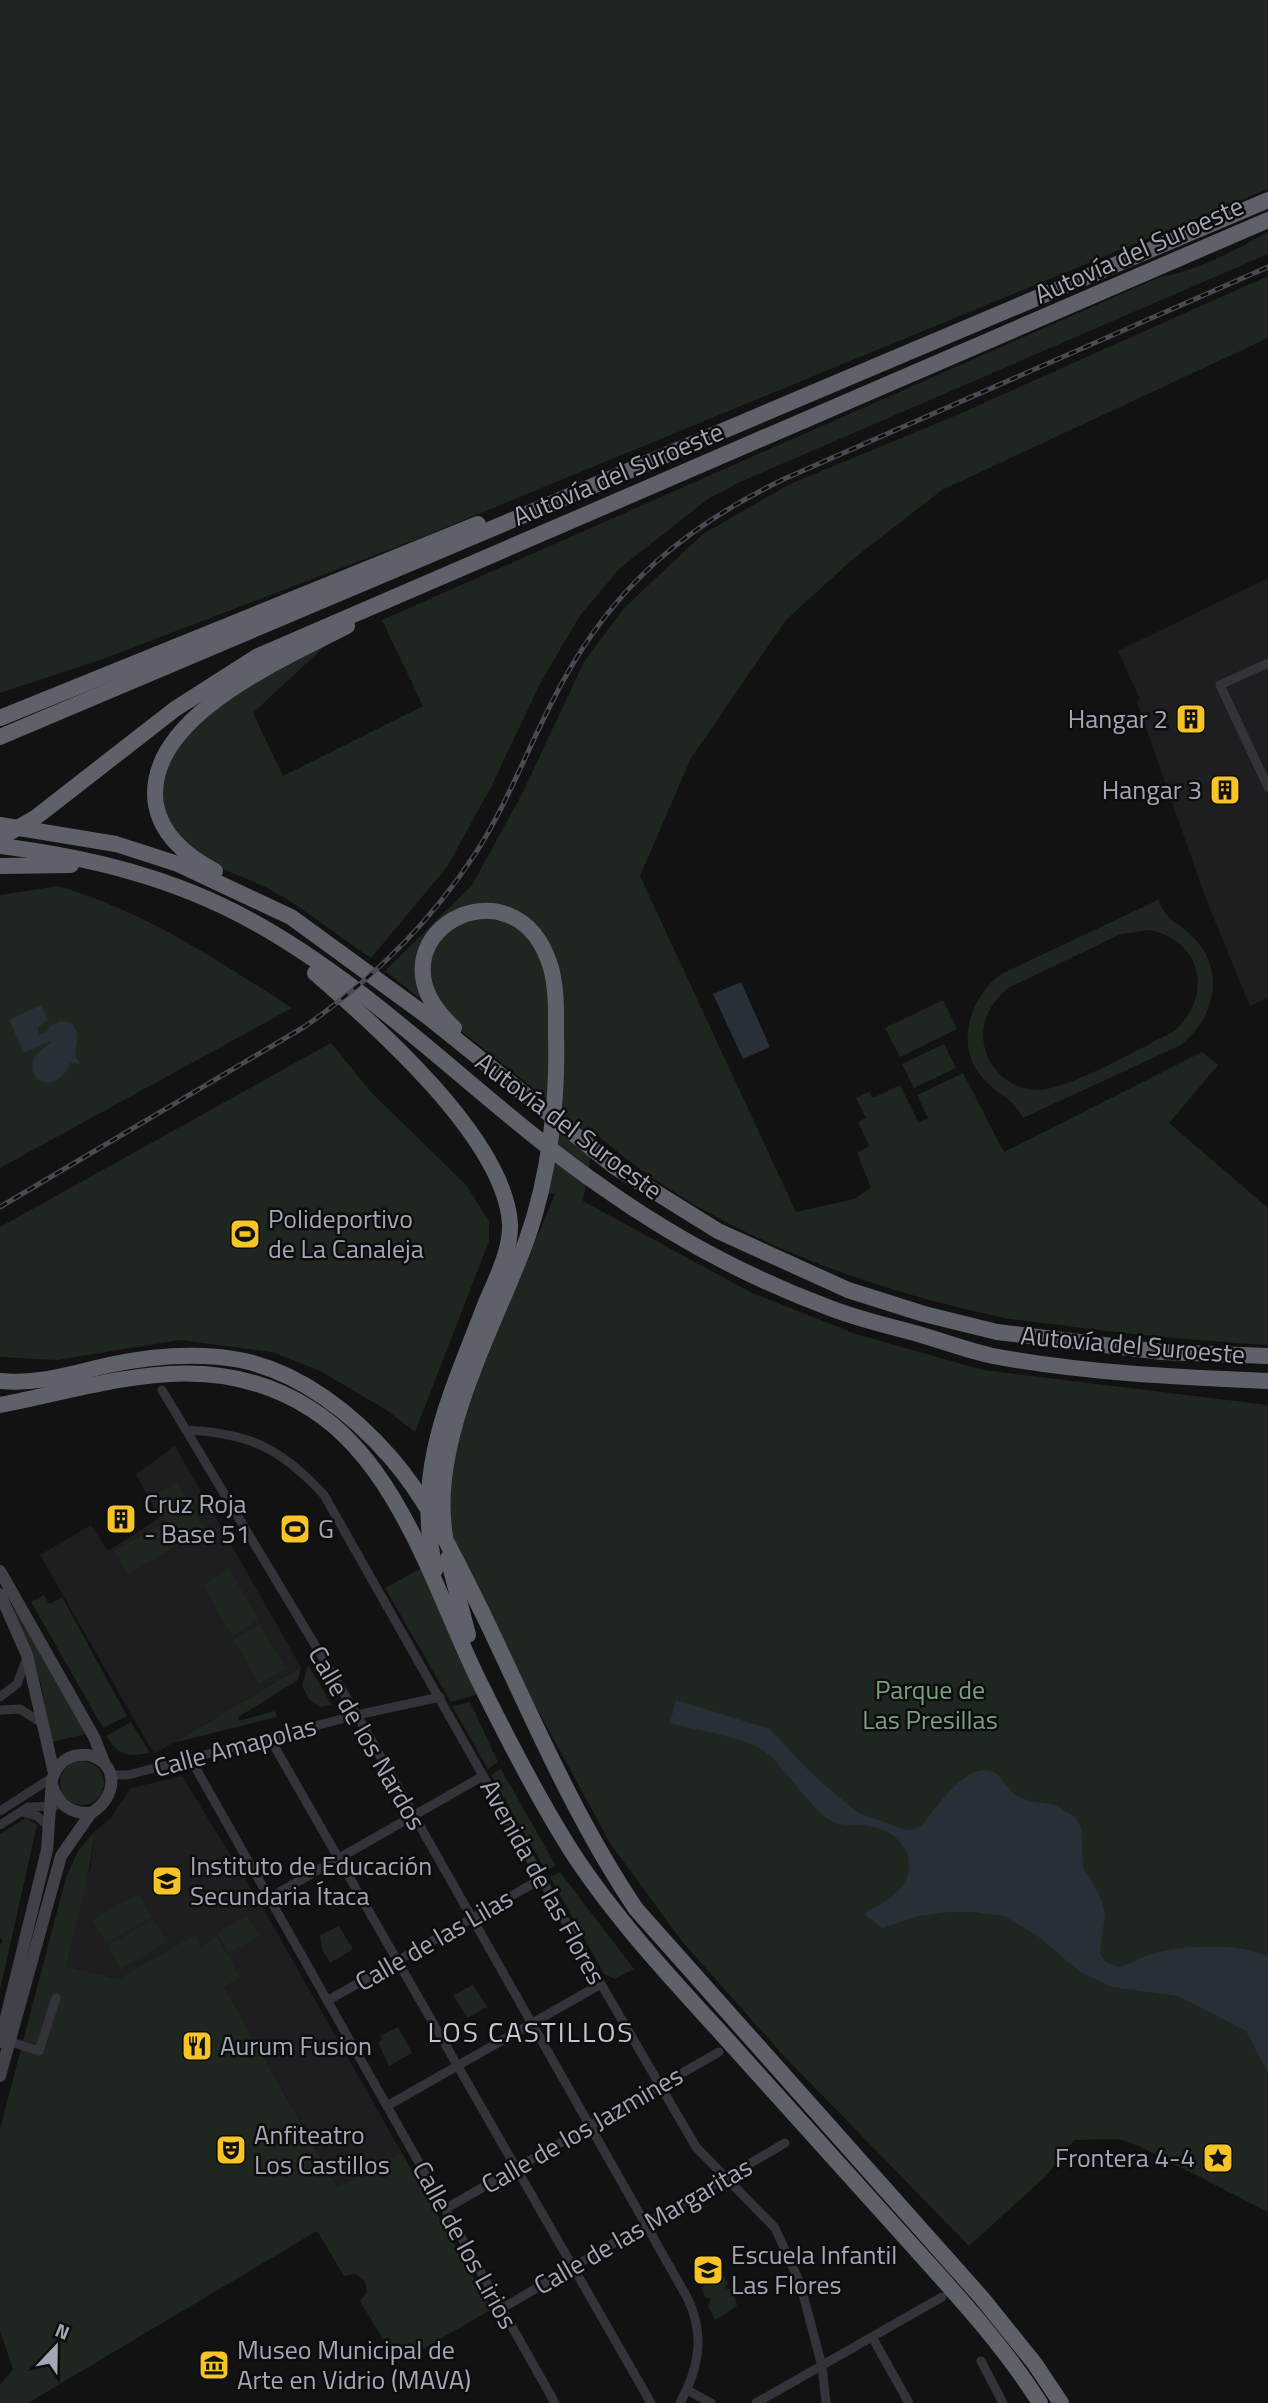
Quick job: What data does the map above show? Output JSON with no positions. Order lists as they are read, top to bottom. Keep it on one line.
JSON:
{"streets":{"highway":["Autovía del Suroeste"],"street":["Calle de los Nardos","Calle Amapolas","Avenida de las Flores","Calle de las Lilas","Calle de los Jazmines","Calle de las Margaritas","Calle de los Lirios"]},"crossings":[["Calle de los Nardos","Calle Amapolas"],["Calle de los Nardos","Avenida de las Flores"],["Calle de los Nardos","Calle de las Lilas"],["Calle de los Nardos","Calle de los Jazmines"],["Calle de los Nardos","Calle de las Margaritas"],["Calle Amapolas","Avenida de las Flores"],["Calle Amapolas","Calle de los Lirios"],["Avenida de las Flores","Calle de las Lilas"],["Avenida de las Flores","Calle de los Jazmines"],["Avenida de las Flores","Calle de las Margaritas"],["Calle de las Lilas","Calle de los Lirios"],["Calle de los Jazmines","Calle de los Lirios"],["Calle de las Margaritas","Calle de los Lirios"]],"districts":["LOS CASTILLOS"],"parks":["Parque de Las Presillas"],"places":{"building":["Hangar 2","Hangar 3","Cruz Roja - Base 51"],"sports":["Polideportivo de La Canaleja","G"],"school or university":["Instituto de Educación Secundaria Ítaca","Escuela Infantil Las Flores"],"restaurant":["Aurum Fusion"],"theatre":["Anfiteatro Los Castillos"],"place":["Frontera 4-4"],"museum":["Museo Municipal de Arte en Vidrio (MAVA)"]},"north":"top"}
